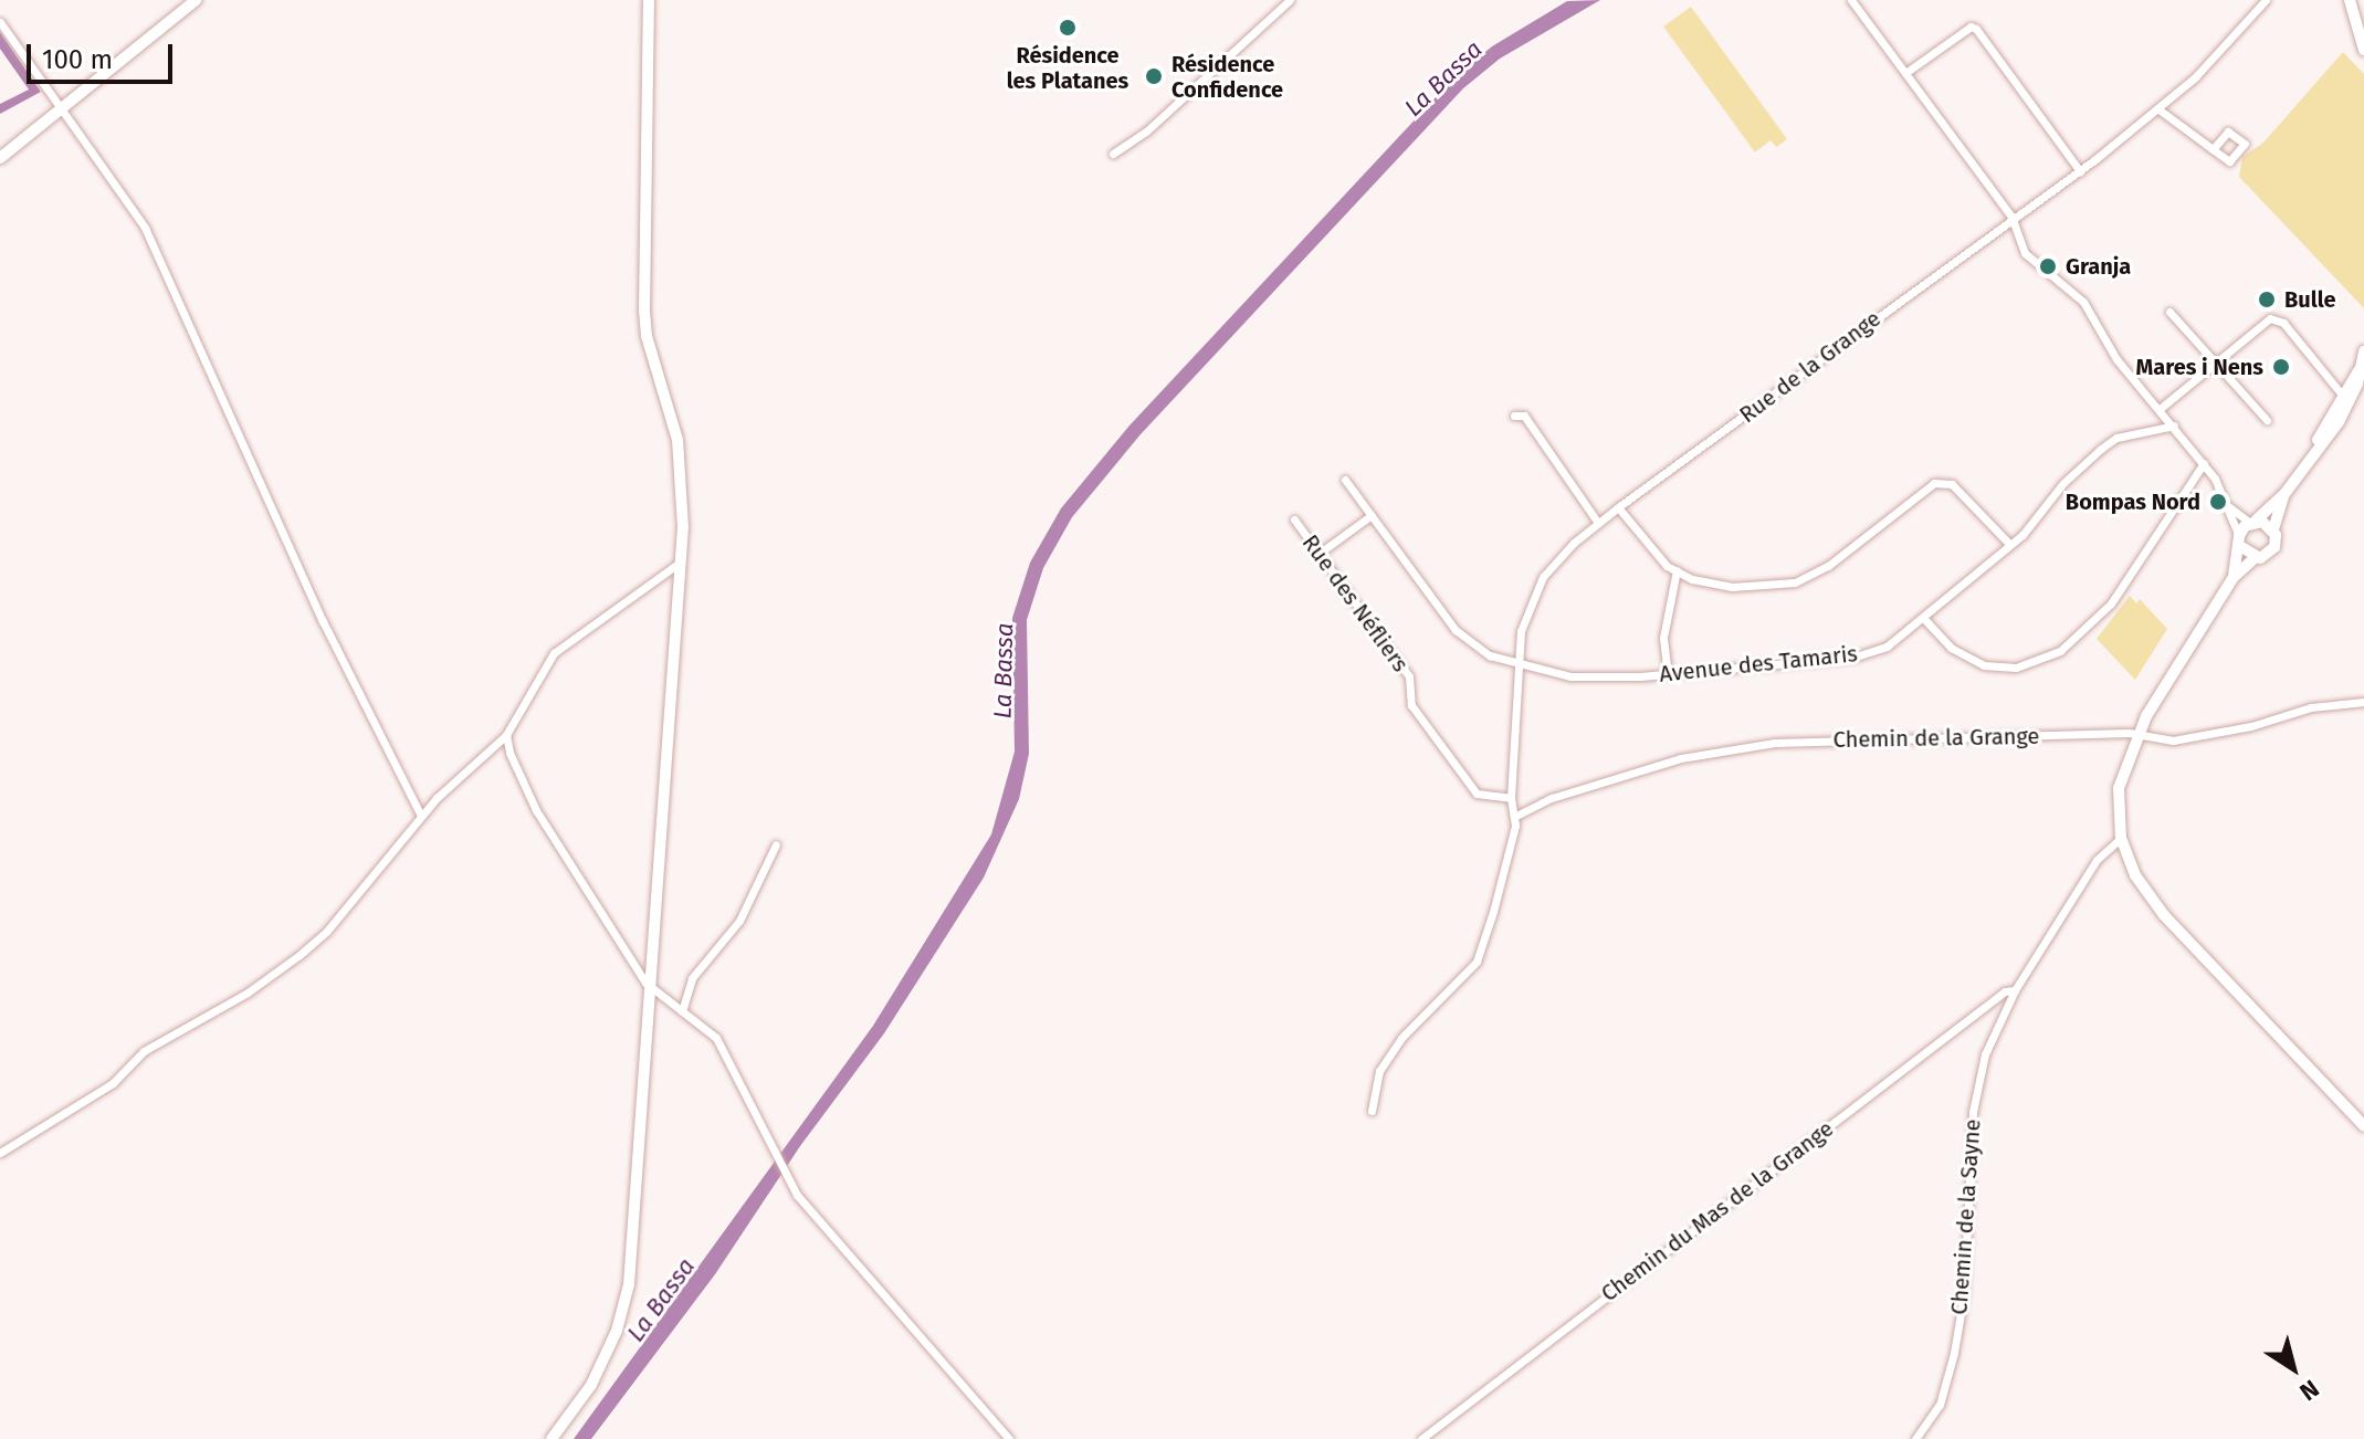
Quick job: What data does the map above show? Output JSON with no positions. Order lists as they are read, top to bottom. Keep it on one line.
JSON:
{"streets":{"street":["Rue de la Grange","Rue des Néfliers","Avenue des Tamaris","Chemin de la Grange","Chemin du Mas de la Grange","Chemin de la Sayne"]},"crossings":[["Rue de la Grange","Rue des Néfliers"],["Rue de la Grange","Avenue des Tamaris"],["Rue de la Grange","Chemin de la Grange"],["Chemin du Mas de la Grange","Chemin de la Sayne"]],"water":["La Bassa"],"places":["Résidence les Platanes","Résidence Confidence","Granja","Bulle","Mares i Nens","Bompas Nord"],"scale_bar":"100 m","north":"bottom right"}
